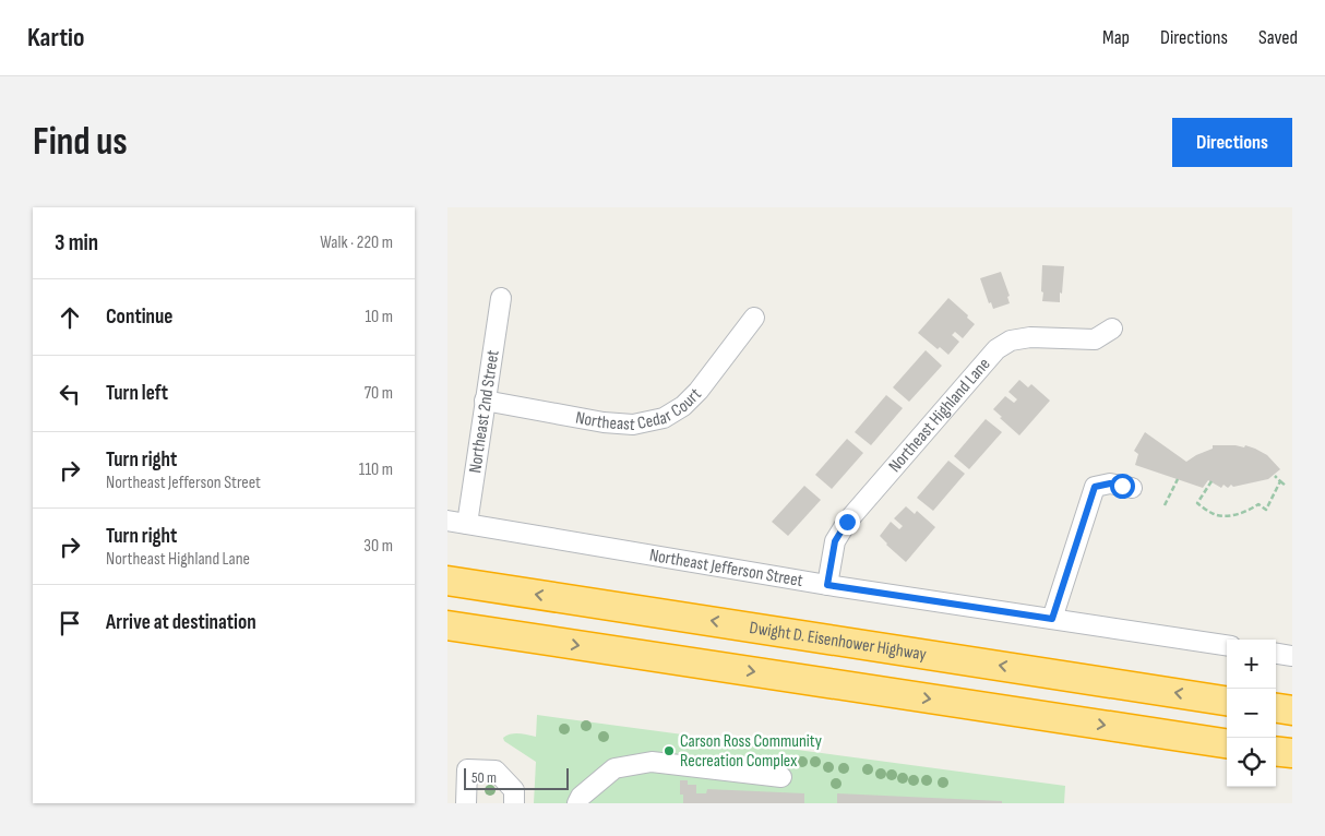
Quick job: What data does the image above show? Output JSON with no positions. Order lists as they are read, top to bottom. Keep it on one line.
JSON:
{"streets":{"highway":["Dwight D. Eisenhower Highway"],"street":["Northeast Cedar Court","Northeast 2nd Street","Northeast Highland Lane","Northeast Jefferson Street"]},"crossings":[["Northeast Cedar Court","Northeast 2nd Street"],["Northeast 2nd Street","Northeast Jefferson Street"],["Northeast Highland Lane","Northeast Jefferson Street"]],"places":["Carson Ross Community Recreation Complex"],"scale_bar":"50 m","page":{"header":"Kartio","nav":["Map","Directions","Saved"],"buttons":"Directions","title":"Find us","heading":["3 min","Walk · 220 m"],"list":[["Continue","10 m"],["Turn left","70 m"],["Turn right","Northeast Jefferson Street","110 m"],["Turn right","Northeast Highland Lane","30 m"],"Arrive at destination"],"map_buttons":["+","−"],"scale":"50 m"}}
